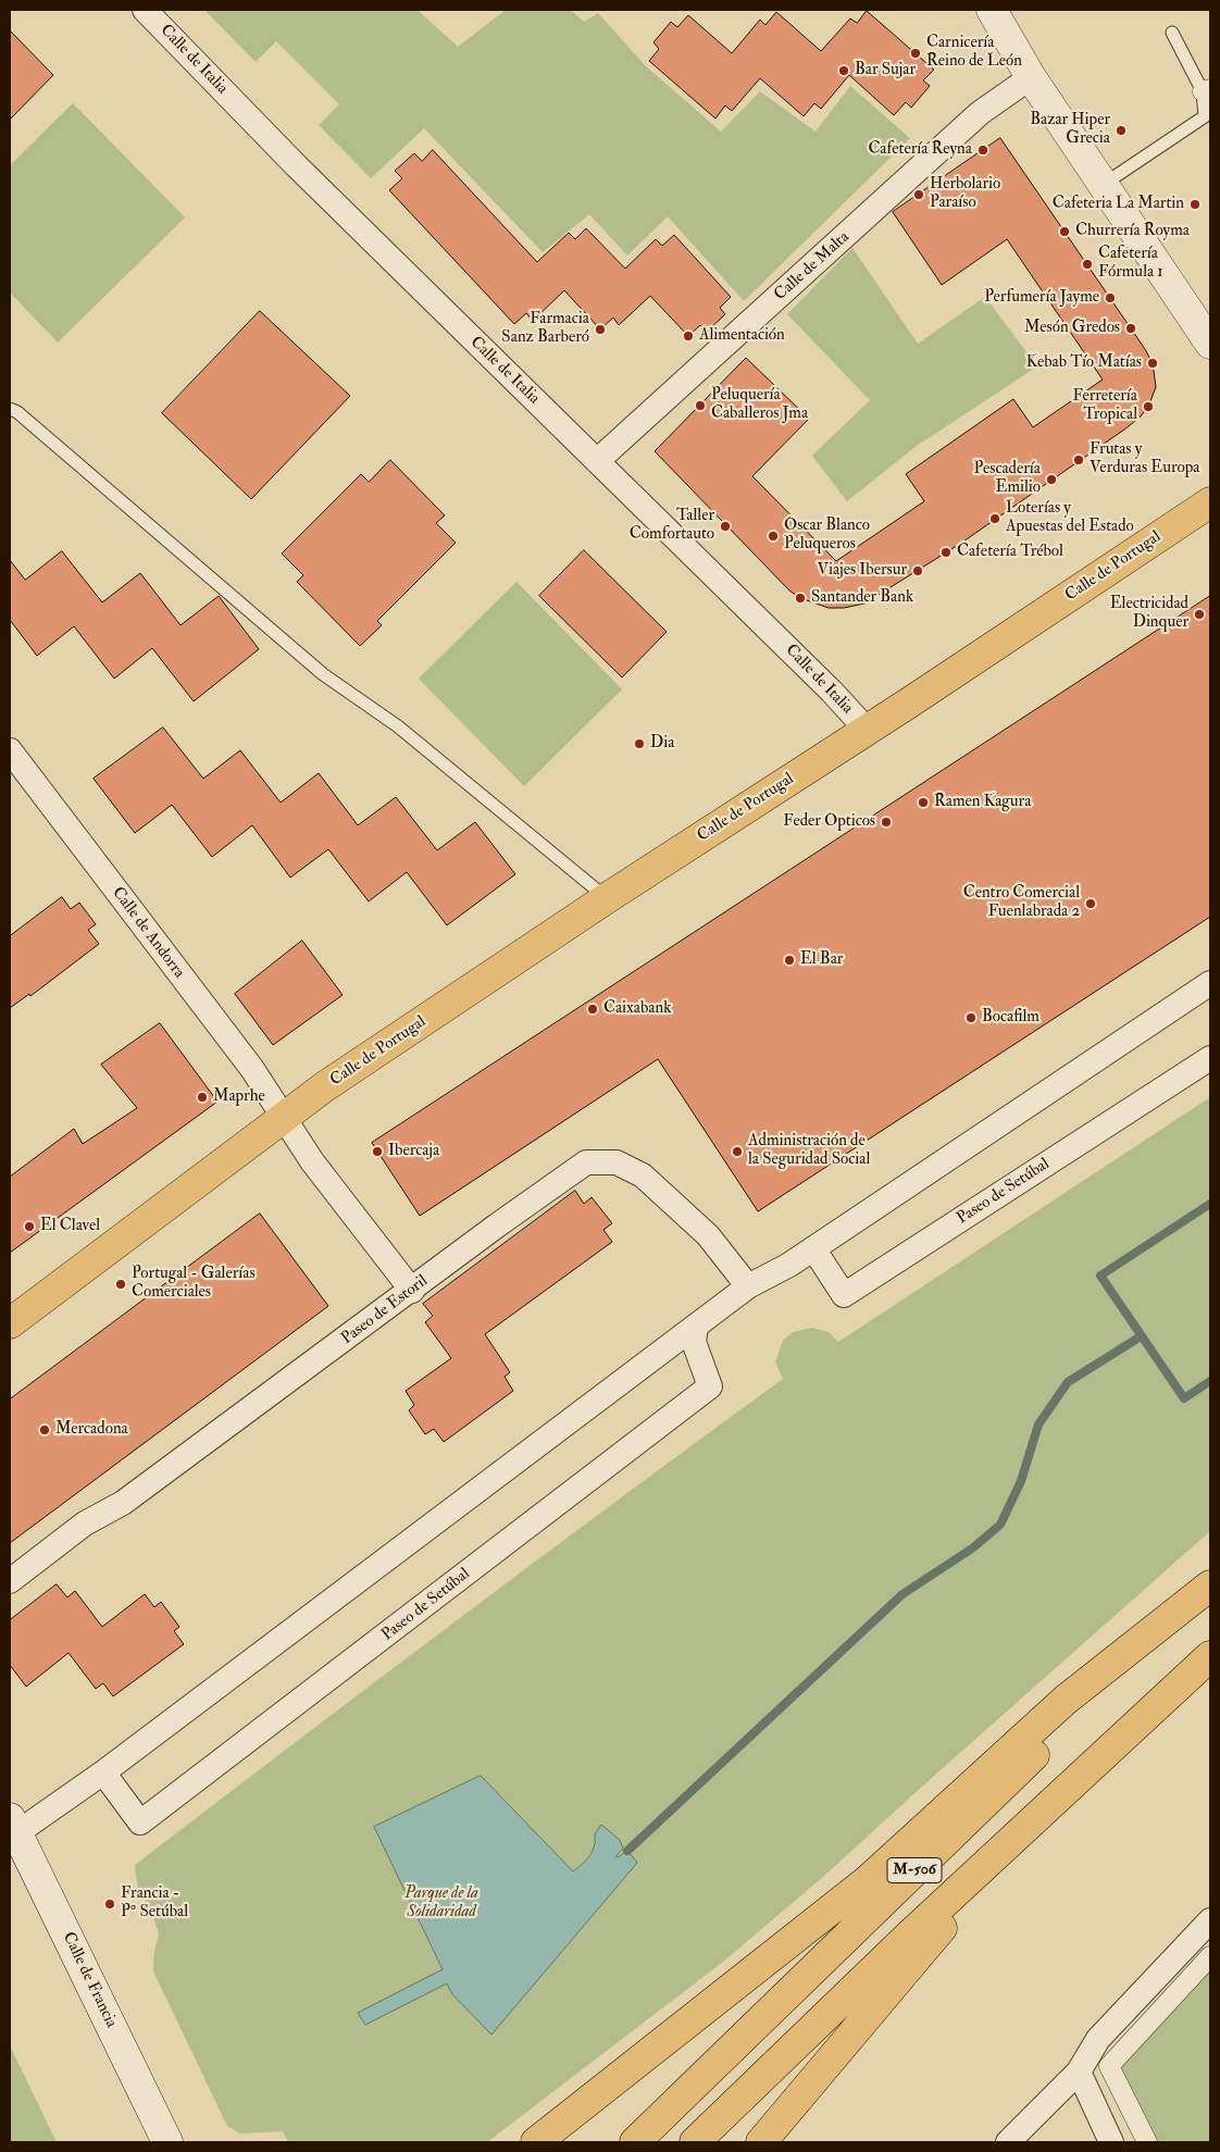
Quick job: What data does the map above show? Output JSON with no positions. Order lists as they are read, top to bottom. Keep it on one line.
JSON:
{"streets":{"main road":["Calle de Portugal","M-506"],"street":["Calle de Italia","Calle de Malta","Calle de Andorra","Paseo de Setúbal","Paseo de Estoril","Calle de Francia"]},"crossings":[["Calle de Italia","Calle de Malta"],["Calle de Italia","Calle de Portugal"],["Calle de Portugal","Calle de Andorra"]],"parks":["Parque de la Solidaridad"],"places":["Carnicería Reino de León","Bar Sujar","Bazar Hiper Grecia","Cafetería Reyna","Herbolario Paraíso","Cafeteria La Martin","Churrería Royma","Cafetería Fórmula 1","Perfumería Jayme","Mesón Gredos","Farmacia Sanz Barberó","Alimentación","Kebab Tío Matías","Peluquería Caballeros Jma","Ferretería Tropical","Frutas y Verduras Europa","Pescadería Emilio","Loterías y Apuestas del Estado","Taller Comfortauto","Oscar Blanco Peluqueros","Cafetería Trébol","Viajes Ibersur","Santander Bank","Electricidad Dinquer","Dia","Ramen Kagura","Feder Opticos","Centro Comercial Fuenlabrada 2","El Bar","Caixabank","Bocafilm","Maprhe","Ibercaja","Administración de la Seguridad Social","El Clavel","Portugal - Galerías Comerciales","Mercadona","Francia - Pº Setúbal"]}
